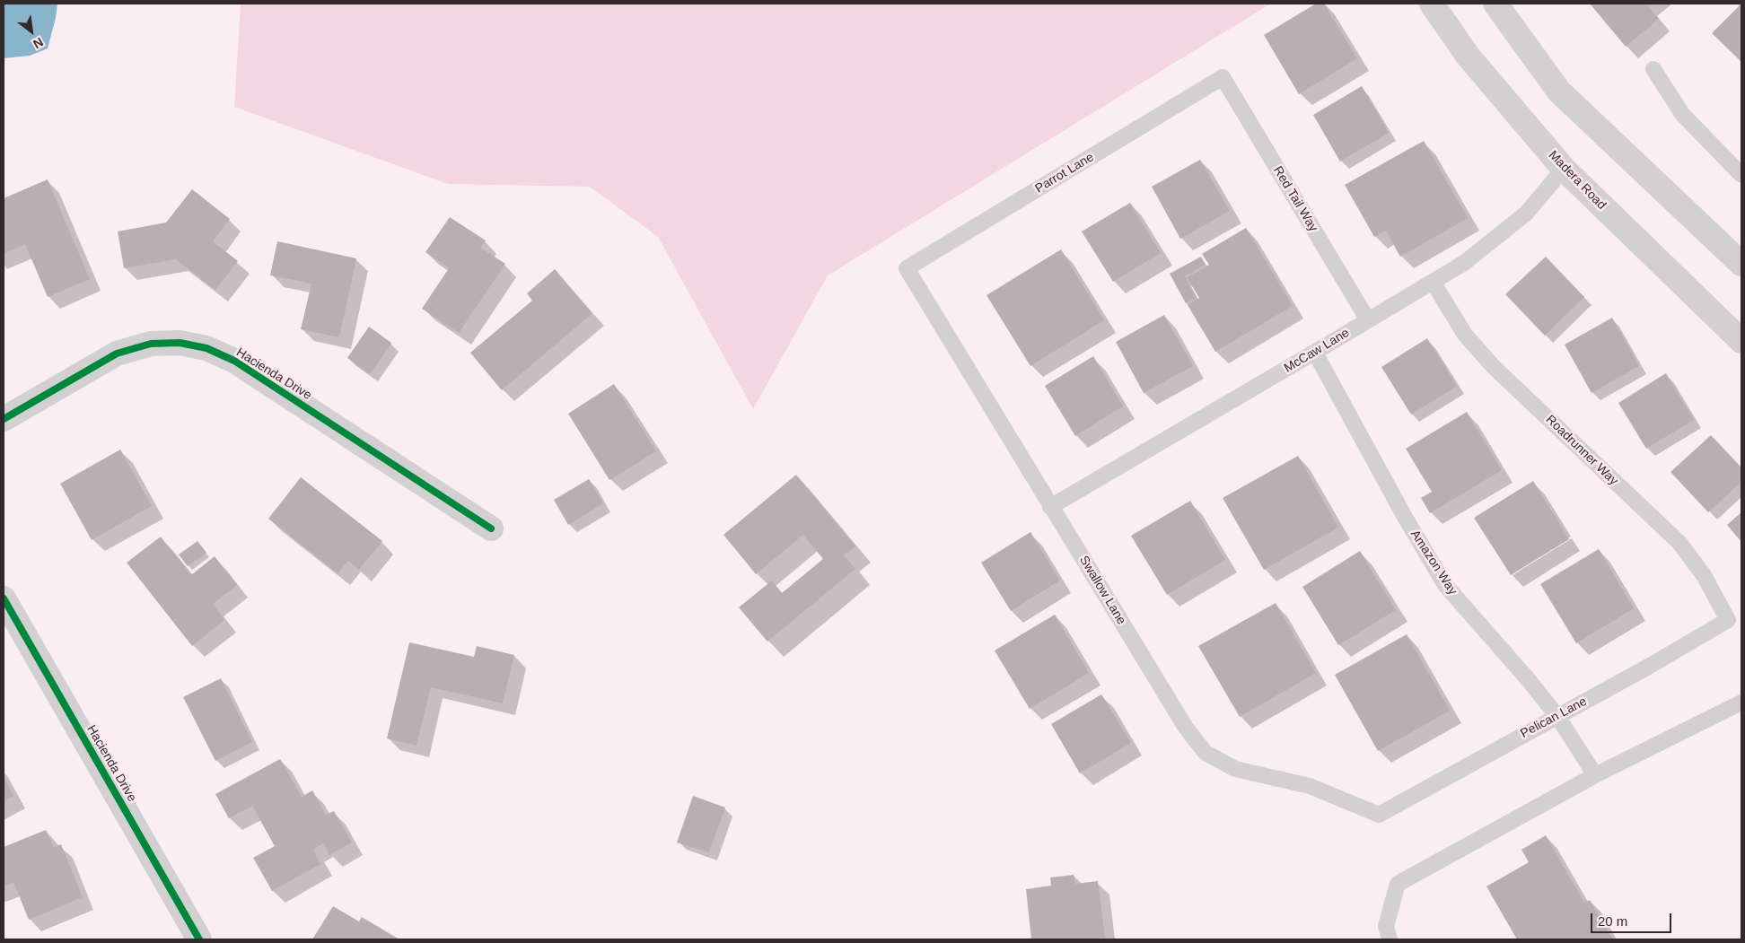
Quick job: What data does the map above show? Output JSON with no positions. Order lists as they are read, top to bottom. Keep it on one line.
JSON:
{"streets":{"street":["Madera Road","Hacienda Drive"],"lane":["Parrot Lane","Red Tail Way","McCaw Lane","Roadrunner Way","Amazon Way","Swallow Lane","Pelican Lane"]},"crossings":[["Parrot Lane","Red Tail Way"],["Parrot Lane","Swallow Lane"],["Madera Road","McCaw Lane"],["Red Tail Way","McCaw Lane"],["McCaw Lane","Roadrunner Way"],["McCaw Lane","Amazon Way"],["McCaw Lane","Swallow Lane"],["Roadrunner Way","Pelican Lane"],["Amazon Way","Pelican Lane"],["Swallow Lane","Pelican Lane"]],"scale_bar":"20 m","north":"bottom right"}
